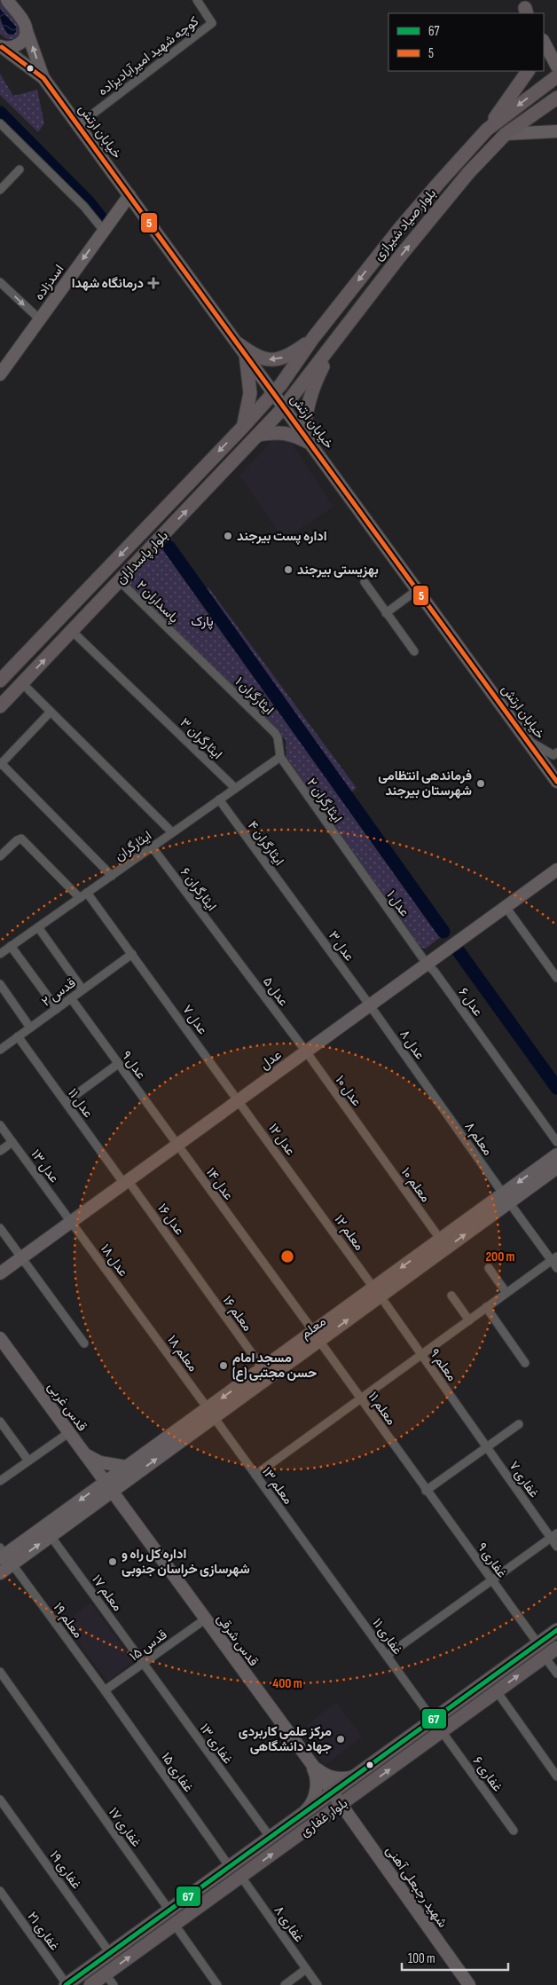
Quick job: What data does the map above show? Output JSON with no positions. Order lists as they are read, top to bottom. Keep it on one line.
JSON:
{"streets":{"main road":["خیابان ارتش","بلوار صیاد شیرازی","اسدزاده","بلوار پاسداران","عدل","معلم","قدس غربی","قدس شرقی","بلوار غفاری","شهید رجبعلی آهنی"],"street":["کوچه شهید امیرآبادیزاده","پاسداران ۲","ایثارگران ۱","ایثارگران ۳","ایثارگران ۲","ایثارگران ۴","ایثارگران","ایثارگران ۶","عدل ۱","عدل ۳","عدل ۵","قدس ۲","عدل ۶","عدل ۷","عدل ۸","عدل ۹","عدل ۱۰","عدل ۱۱","معلم ۸","عدل ۱۲","عدل ۱۳","عدل ۱۴","معلم ۱۰","عدل ۱۶","معلم ۱۲","عدل ۱۸","معلم ۱۶‌","معلم ۱۸","معلم ۹","معلم ۱۱","غفاری ۷","معلم ۱۳","غفاری ۹","معلم ۱۷","معلم ۱۹","غفاری ۱۱","قدس ۱۵","غفاری ۱۳","غفاری ۱۵","غفاری ۶","غفاری ۱۷","غفاری ۱۹","غفاری ۸","غفاری ۲۱"]},"crossings":[["کوچه شهید امیرآبادیزاده","خیابان ارتش"],["خیابان ارتش","بلوار صیاد شیرازی"],["خیابان ارتش","اسدزاده"],["خیابان ارتش","بلوار پاسداران"],["بلوار صیاد شیرازی","بلوار پاسداران"],["بلوار پاسداران","پاسداران ۲"],["بلوار پاسداران","ایثارگران ۳"],["پاسداران ۲","ایثارگران ۱"],["ایثارگران ۱","ایثارگران ۲"],["ایثارگران ۱","ایثارگران"],["ایثارگران ۳","ایثارگران"],["ایثارگران ۲","ایثارگران"],["ایثارگران ۲","عدل ۱"],["ایثارگران ۴","ایثارگران"],["ایثارگران ۴","عدل ۳"],["ایثارگران","ایثارگران ۶"],["ایثارگران","عدل ۷"],["ایثارگران ۶","عدل ۵"],["عدل ۱","عدل ۶"],["عدل ۱","عدل"],["عدل ۳","عدل ۸"],["عدل ۳","عدل"],["عدل ۵","عدل"],["عدل ۵","عدل ۱۰"],["قدس ۲","عدل ۷"],["قدس ۲","عدل ۹"],["قدس ۲","عدل ۱۱"],["عدل ۶","عدل"],["عدل ۷","عدل"],["عدل ۷","عدل ۱۲"],["عدل ۸","عدل"],["عدل ۸","معلم ۸"],["عدل","عدل ۹"],["عدل","عدل ۱۰"],["عدل","عدل ۱۱"],["عدل","عدل ۱۲"],["عدل","عدل ۱۳"],["عدل","عدل ۱۴"],["عدل","عدل ۱۶"],["عدل","عدل ۱۸"],["عدل ۹","عدل ۱۴"],["عدل ۱۰","معلم ۱۰"],["عدل ۱۱","عدل ۱۶"],["معلم ۸","معلم"],["عدل ۱۲","معلم ۱۲"],["عدل ۱۳","عدل ۱۸"],["عدل ۱۴","معلم"],["عدل ۱۴","معلم ۱۱"],["معلم ۱۰","معلم"],["عدل ۱۶","معلم ۱۶‌"],["معلم ۱۲","معلم"],["معلم ۱۲","معلم ۹"],["عدل ۱۸","معلم ۱۸"],["معلم ۱۶‌","معلم"],["معلم","معلم ۱۸"],["معلم","معلم ۹"],["معلم","قدس غربی"],["معلم","معلم ۱۱"],["معلم","معلم ۱۳"],["معلم","معلم ۱۷"],["معلم","معلم ۱۹"],["معلم","قدس شرقی"],["معلم ۱۸","معلم ۱۳"],["معلم ۹","غفاری ۷"],["قدس غربی","قدس شرقی"],["معلم ۱۱","غفاری ۹"],["معلم ۱۳","غفاری ۱۱"],["غفاری ۹","بلوار غفاری"],["معلم ۱۷","قدس ۱۵"],["معلم ۱۷","غفاری ۱۳"],["معلم ۱۹","قدس ۱۵"],["معلم ۱۹","غفاری ۱۵"],["غفاری ۱۱","بلوار غفاری"],["قدس شرقی","قدس ۱۵"],["قدس شرقی","بلوار غفاری"],["قدس شرقی","شهید رجبعلی آهنی"],["قدس ۱۵","غفاری ۱۳"],["قدس ۱۵","غفاری ۱۵"],["غفاری ۱۳","بلوار غفاری"],["غفاری ۱۵","بلوار غفاری"],["غفاری ۶","بلوار غفاری"],["بلوار غفاری","غفاری ۱۷"],["بلوار غفاری","غفاری ۱۹"],["بلوار غفاری","شهید رجبعلی آهنی"],["بلوار غفاری","غفاری ۸"],["بلوار غفاری","غفاری ۲۱"]],"one_way":["اسدزاده"],"parks":["پارک"],"places":{"health":["درمانگاه شهدا"],"other":["اداره پست بیرجند","بهزیستی بیرجند","فرماندهی انتظامی شهرستان بیرجند","مسجد امام حسن مجتبی (ع)","اداره کل راه و شهرسازی خراسان جنوبی","مرکز علمی کاربردی جهاد دانشگاهی"]},"lines":["transit line 5","transit line 67"],"legend":["67","5"],"scale_bar":"100 m","rings":["200 m","400 m"]}
